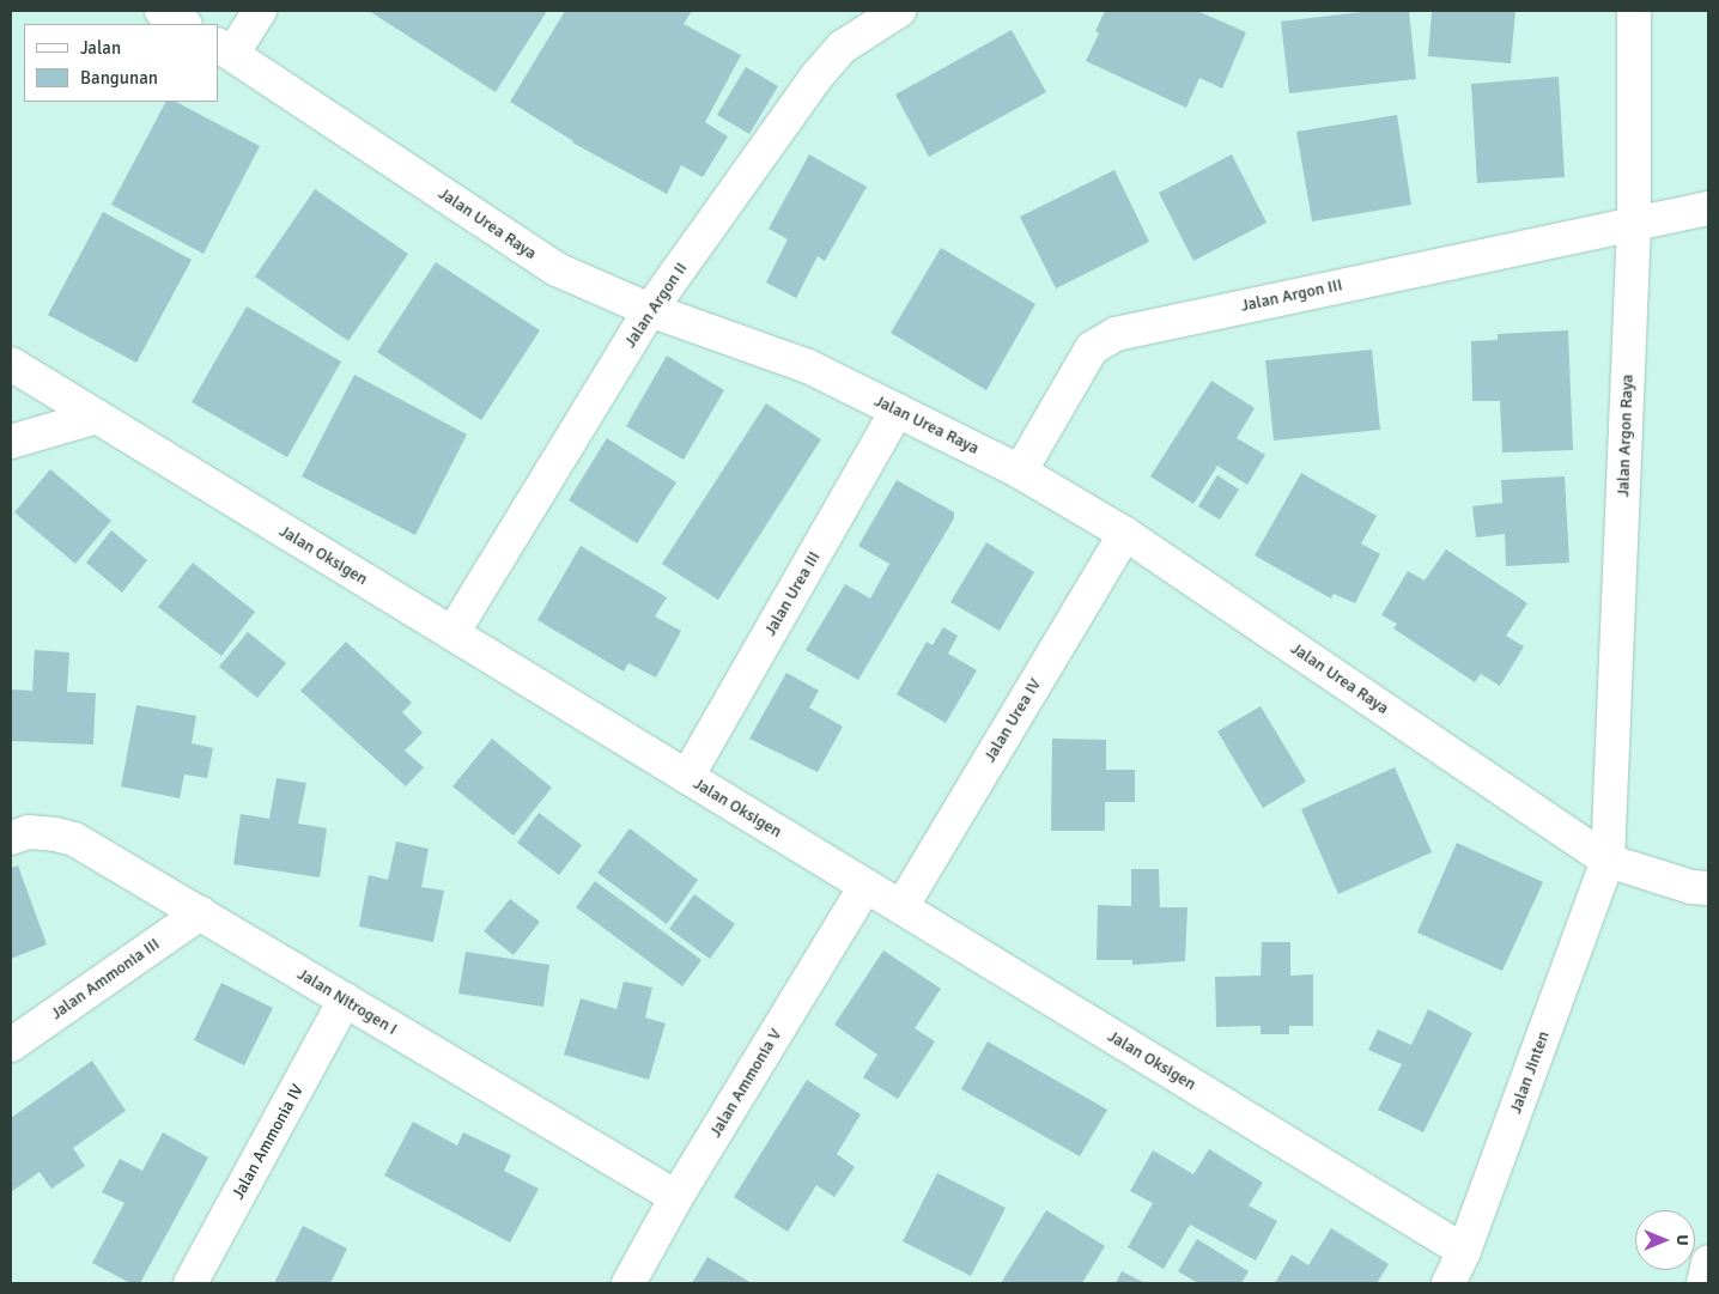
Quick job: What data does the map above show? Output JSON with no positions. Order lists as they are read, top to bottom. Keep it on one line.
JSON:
{"streets":{"street":["Jalan Urea Raya","Jalan Argon III","Jalan Argon II","Jalan Argon Raya","Jalan Oksigen","Jalan Urea III","Jalan Urea IV","Jalan Ammonia III","Jalan Nitrogen I","Jalan Jinten","Jalan Ammonia V","Jalan Ammonia IV"]},"crossings":[["Jalan Urea Raya","Jalan Argon III"],["Jalan Urea Raya","Jalan Argon II"],["Jalan Urea Raya","Jalan Argon Raya"],["Jalan Urea Raya","Jalan Urea III"],["Jalan Urea Raya","Jalan Urea IV"],["Jalan Urea Raya","Jalan Jinten"],["Jalan Argon III","Jalan Argon Raya"],["Jalan Argon II","Jalan Oksigen"],["Jalan Argon Raya","Jalan Jinten"],["Jalan Oksigen","Jalan Urea III"],["Jalan Oksigen","Jalan Urea IV"],["Jalan Oksigen","Jalan Jinten"],["Jalan Oksigen","Jalan Ammonia V"],["Jalan Ammonia III","Jalan Nitrogen I"],["Jalan Nitrogen I","Jalan Ammonia V"],["Jalan Nitrogen I","Jalan Ammonia IV"]],"legend":["Jalan","Bangunan"],"north":"right"}
